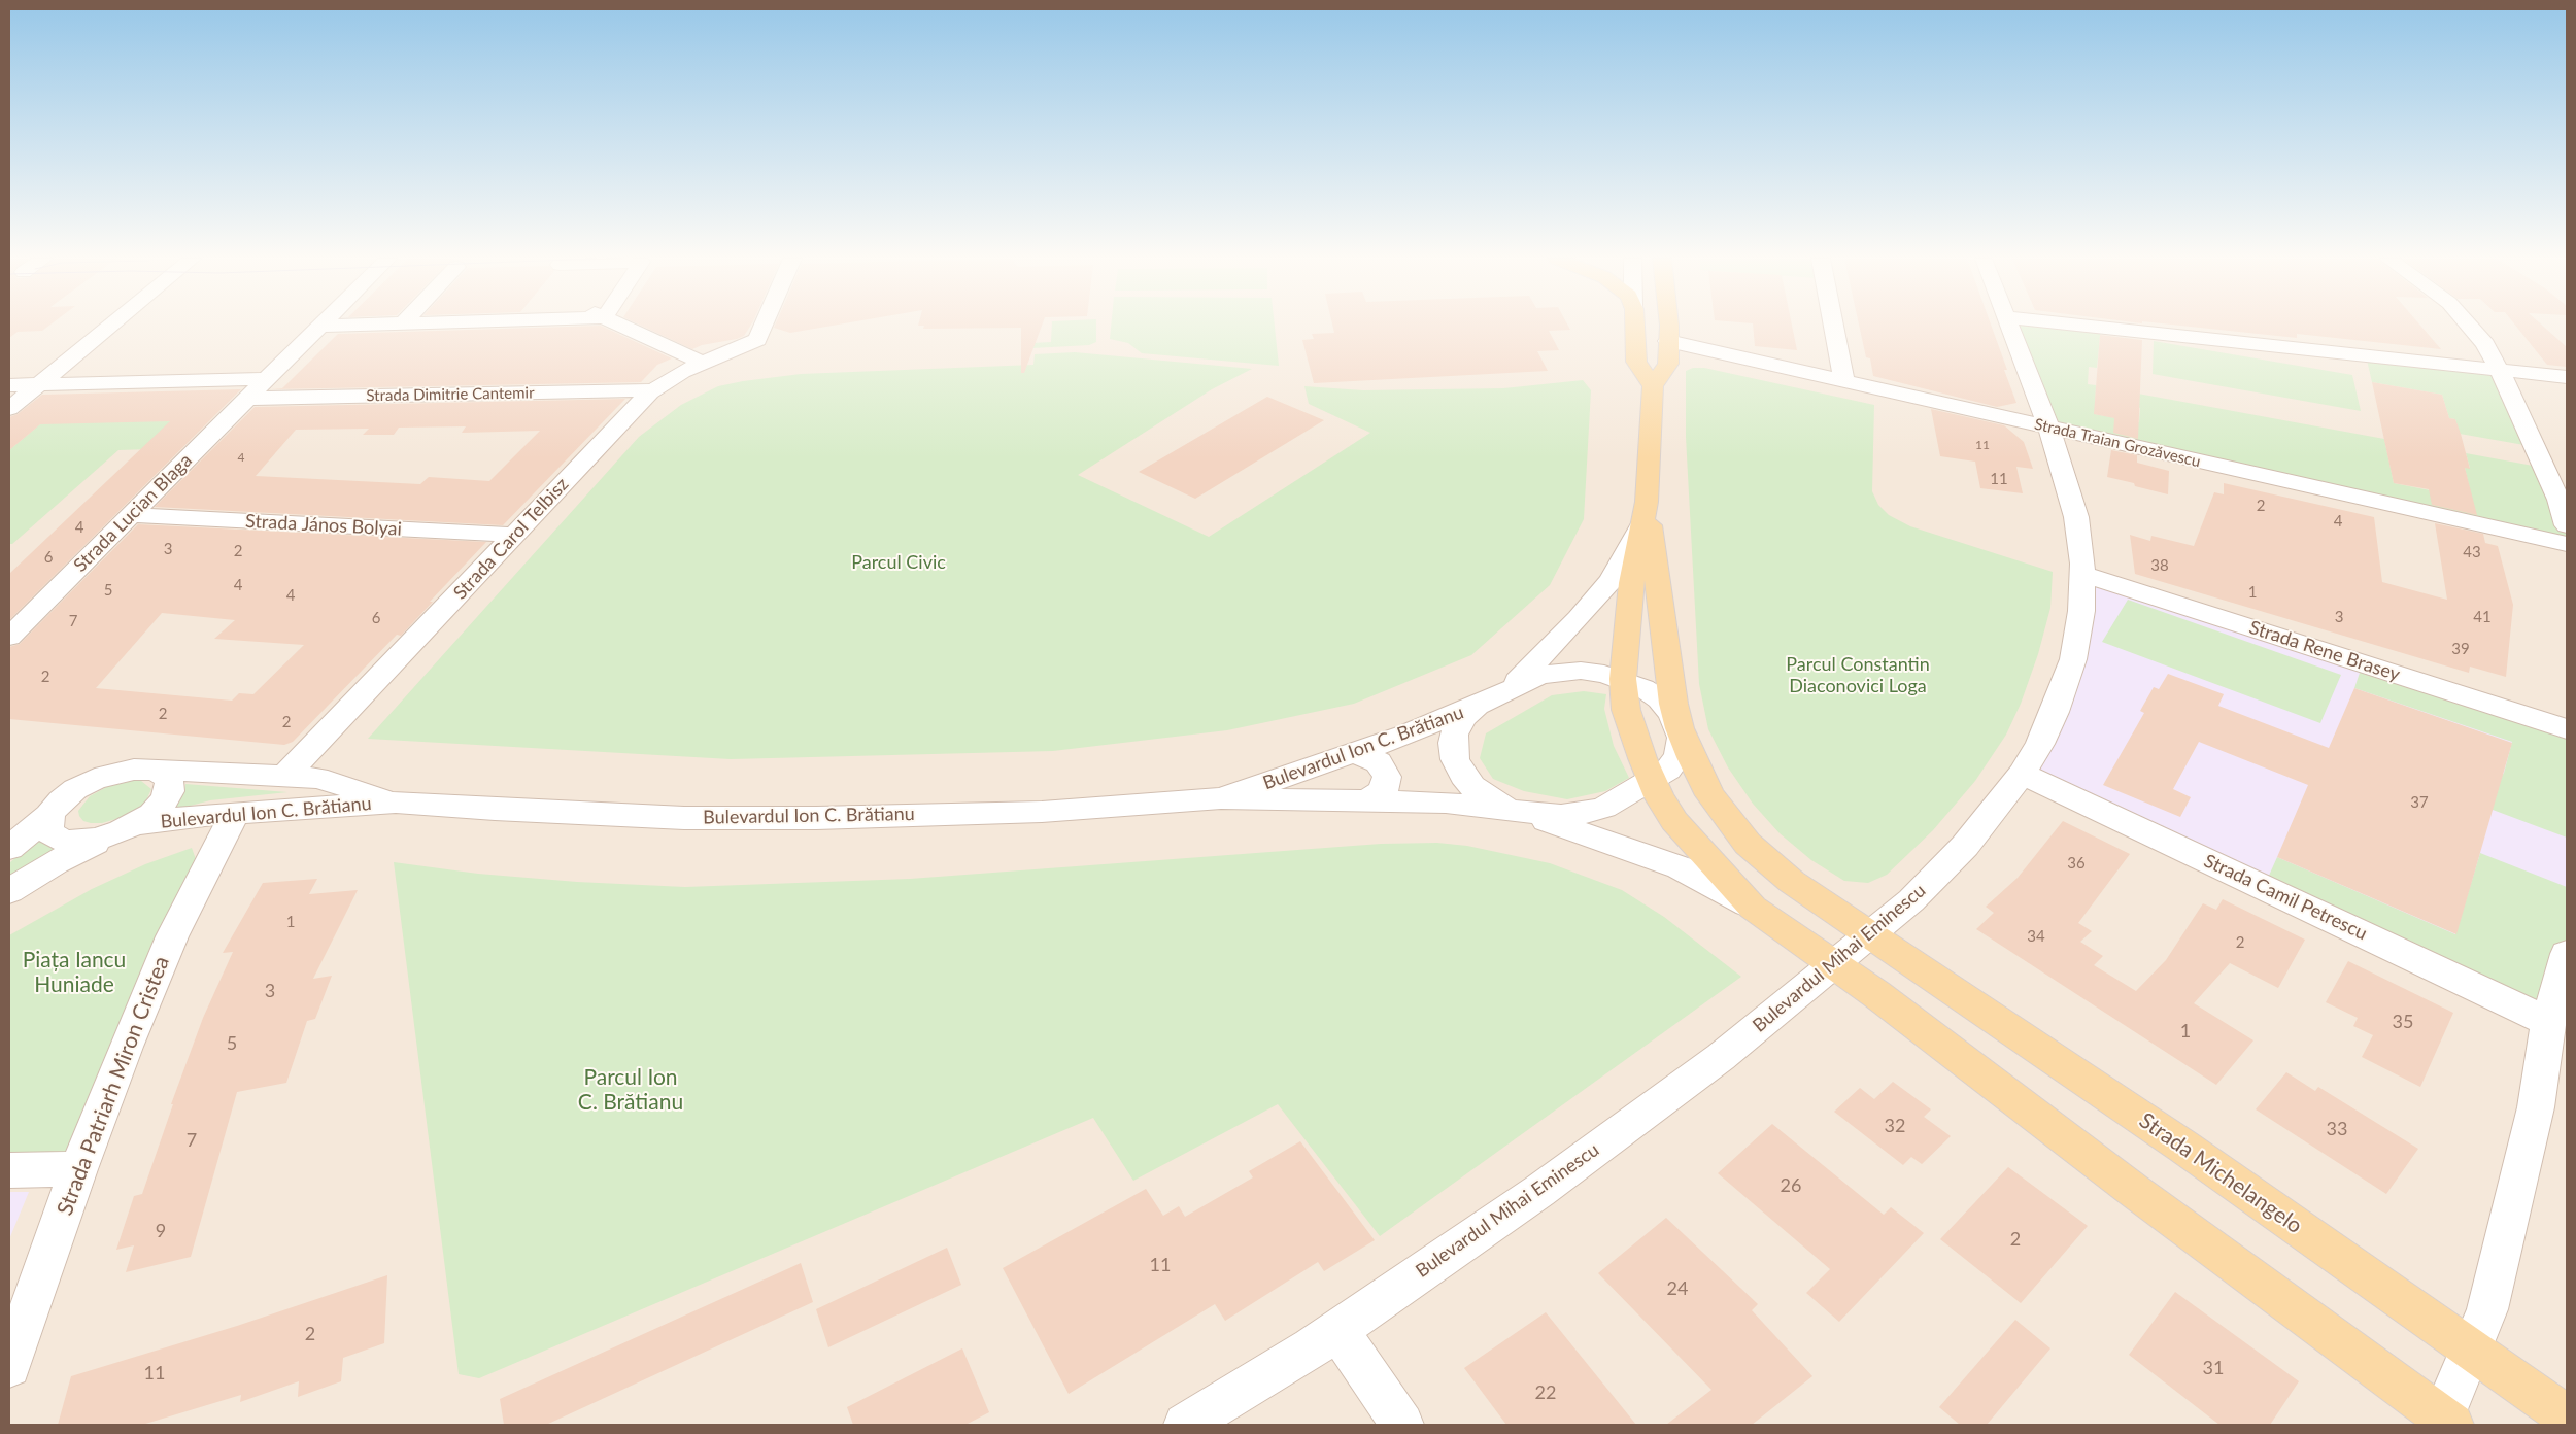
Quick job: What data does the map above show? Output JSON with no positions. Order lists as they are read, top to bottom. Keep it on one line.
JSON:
{"streets":{"main road":["Bulevardul Ion C. Brătianu","Strada Michelangelo"],"street":["Strada Dimitrie Cantemir","Strada Traian Grozăvescu","Strada Lucian Blaga","Strada János Bolyai","Strada Carol Telbisz","Strada Rene Brasey","Strada Camil Petrescu","Bulevardul Mihai Eminescu","Strada Patriarh Miron Cristea"]},"crossings":[["Strada Dimitrie Cantemir","Strada Lucian Blaga"],["Strada Dimitrie Cantemir","Strada Carol Telbisz"],["Strada Traian Grozăvescu","Bulevardul Ion C. Brătianu"],["Strada Traian Grozăvescu","Bulevardul Mihai Eminescu"],["Strada Lucian Blaga","Strada János Bolyai"],["Strada János Bolyai","Strada Carol Telbisz"],["Strada Carol Telbisz","Bulevardul Ion C. Brătianu"],["Strada Rene Brasey","Bulevardul Mihai Eminescu"],["Bulevardul Ion C. Brătianu","Bulevardul Mihai Eminescu"],["Bulevardul Ion C. Brătianu","Strada Patriarh Miron Cristea"],["Bulevardul Ion C. Brătianu","Strada Michelangelo"],["Strada Camil Petrescu","Bulevardul Mihai Eminescu"],["Bulevardul Mihai Eminescu","Strada Michelangelo"]],"parks":["Parcul Civic","Parcul Constantin Diaconovici Loga","Piața Iancu Huniade","Parcul Ion C. Brătianu"],"house_numbers":["11","4","11","2","4","4","3","2","43","6","38","4","5","1","4","3","41","6","7","39","2","2","2","37","36","1","34","2","3","35","1","5","32","33","7","26","9","2","11","24","2","31","11","22"]}
